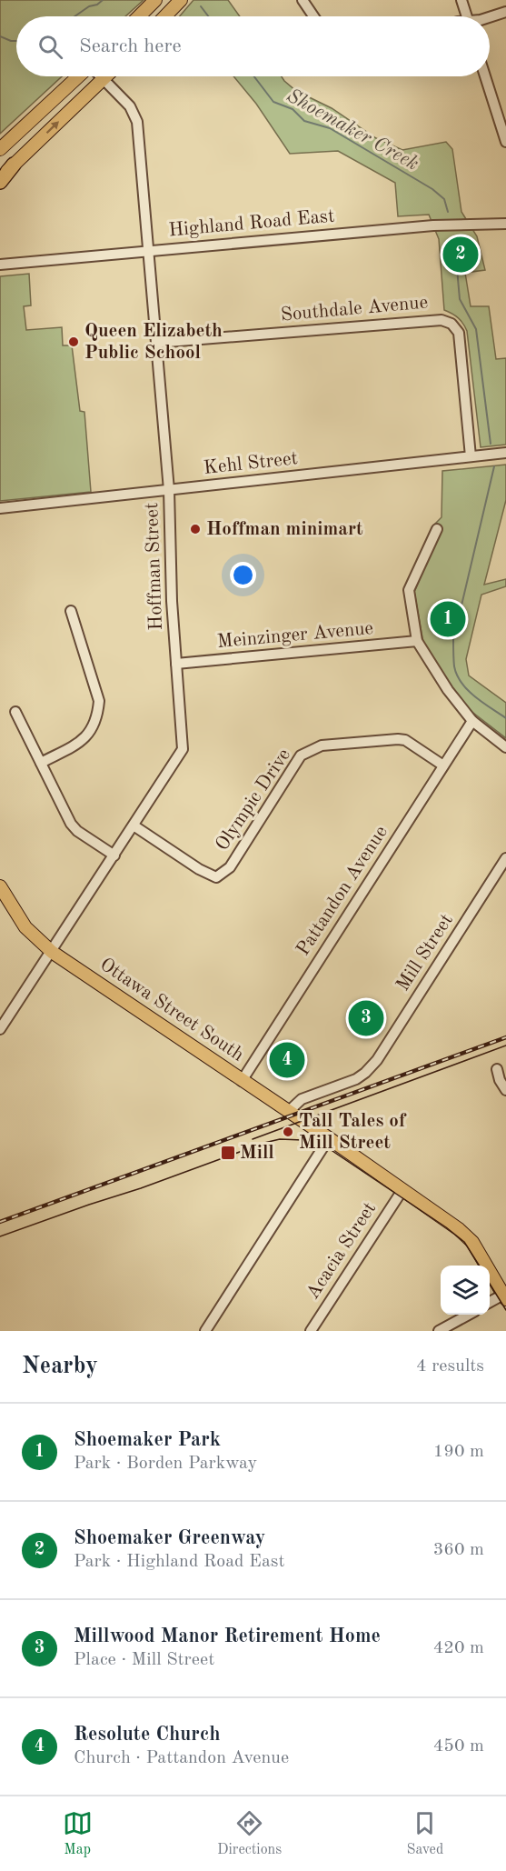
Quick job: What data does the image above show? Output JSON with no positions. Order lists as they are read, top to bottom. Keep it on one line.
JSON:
{"streets":{"main road":["Ottawa Street South"],"street":["Highland Road East","Southdale Avenue","Kehl Street","Hoffman Street","Meinzinger Avenue","Olympic Drive","Pattandon Avenue","Mill Street","Acacia Street"]},"crossings":[["Highland Road East","Hoffman Street"],["Southdale Avenue","Kehl Street"],["Southdale Avenue","Hoffman Street"],["Kehl Street","Hoffman Street"],["Hoffman Street","Meinzinger Avenue"],["Hoffman Street","Olympic Drive"],["Hoffman Street","Ottawa Street South"],["Olympic Drive","Pattandon Avenue"],["Pattandon Avenue","Ottawa Street South"],["Mill Street","Ottawa Street South"],["Ottawa Street South","Acacia Street"]],"water":["Shoemaker Creek"],"places":{"other":["Queen Elizabeth Public School","Hoffman minimart","Tall Tales of Mill Street"],"transit":["Mill"]},"page":{"search":"Search here","pins":["2","1","3","4"],"heading":["Nearby","4 results"],"list":[{"mark":"1","name":"Shoemaker Park","note":"Park · Borden Parkway","value":"190 m"},{"mark":"2","name":"Shoemaker Greenway","note":"Park · Highland Road East","value":"360 m"},{"mark":"3","name":"Millwood Manor Retirement Home","note":"Place · Mill Street","value":"420 m"},{"mark":"4","name":"Resolute Church","note":"Church · Pattandon Avenue","value":"450 m"}],"nav":["Map","Directions","Saved"]}}
